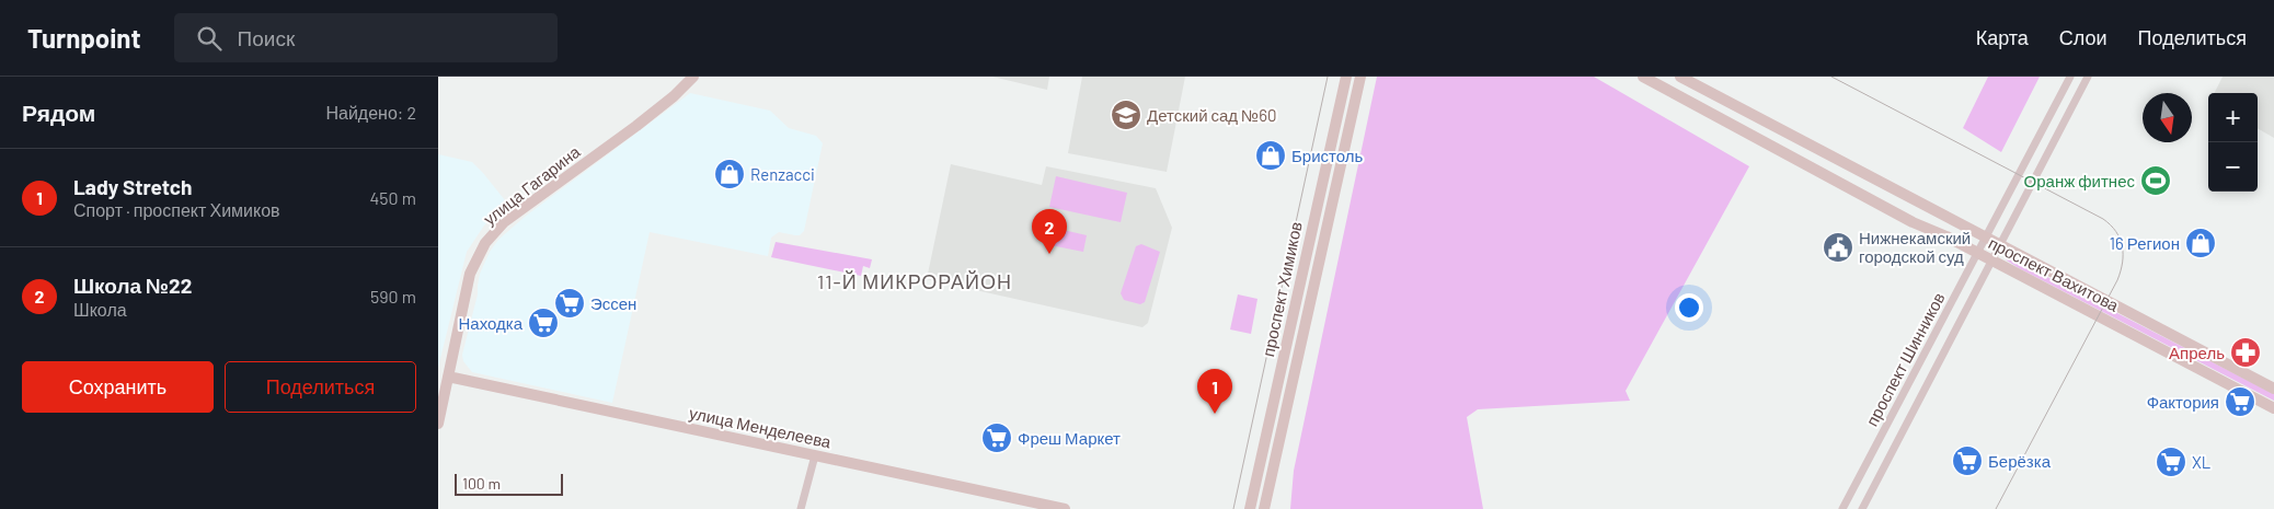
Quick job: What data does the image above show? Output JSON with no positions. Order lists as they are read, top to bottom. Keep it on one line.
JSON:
{"streets":{"main road":["улица Гагарина","проспект Вахитова","проспект Химиков","улица Менделеева"],"street":["проспект Шинников"]},"crossings":[["улица Гагарина","улица Менделеева"],["проспект Вахитова","проспект Шинников"]],"districts":["11-Й МИКРОРАЙОН"],"places":{"school or university":["Детский сад №60"],"shop":["Бристоль","Renzacci","16 Регион"],"sports":["Оранж фитнес"],"public building":["Нижнекамский городской суд"],"supermarket":["Эссен","Находка","Фактория","Фреш Маркет","Берёзка","XL"],"pharmacy":["Апрель"]},"scale_bar":"100 m","north":"bottom","page":{"header":"Turnpoint","search":"Поиск","nav":["Карта","Слои","Поделиться"],"heading":["Рядом","Найдено: 2"],"map_buttons":["+","−"],"list":[{"mark":"1","name":"Lady Stretch","note":"Спорт · проспект Химиков","value":"450 m"},{"mark":"2","name":"Школа №22","note":"Школа","value":"590 m"}],"pins":["2","1"],"buttons":["Сохранить","Поделиться"],"scale":"100 m"}}
